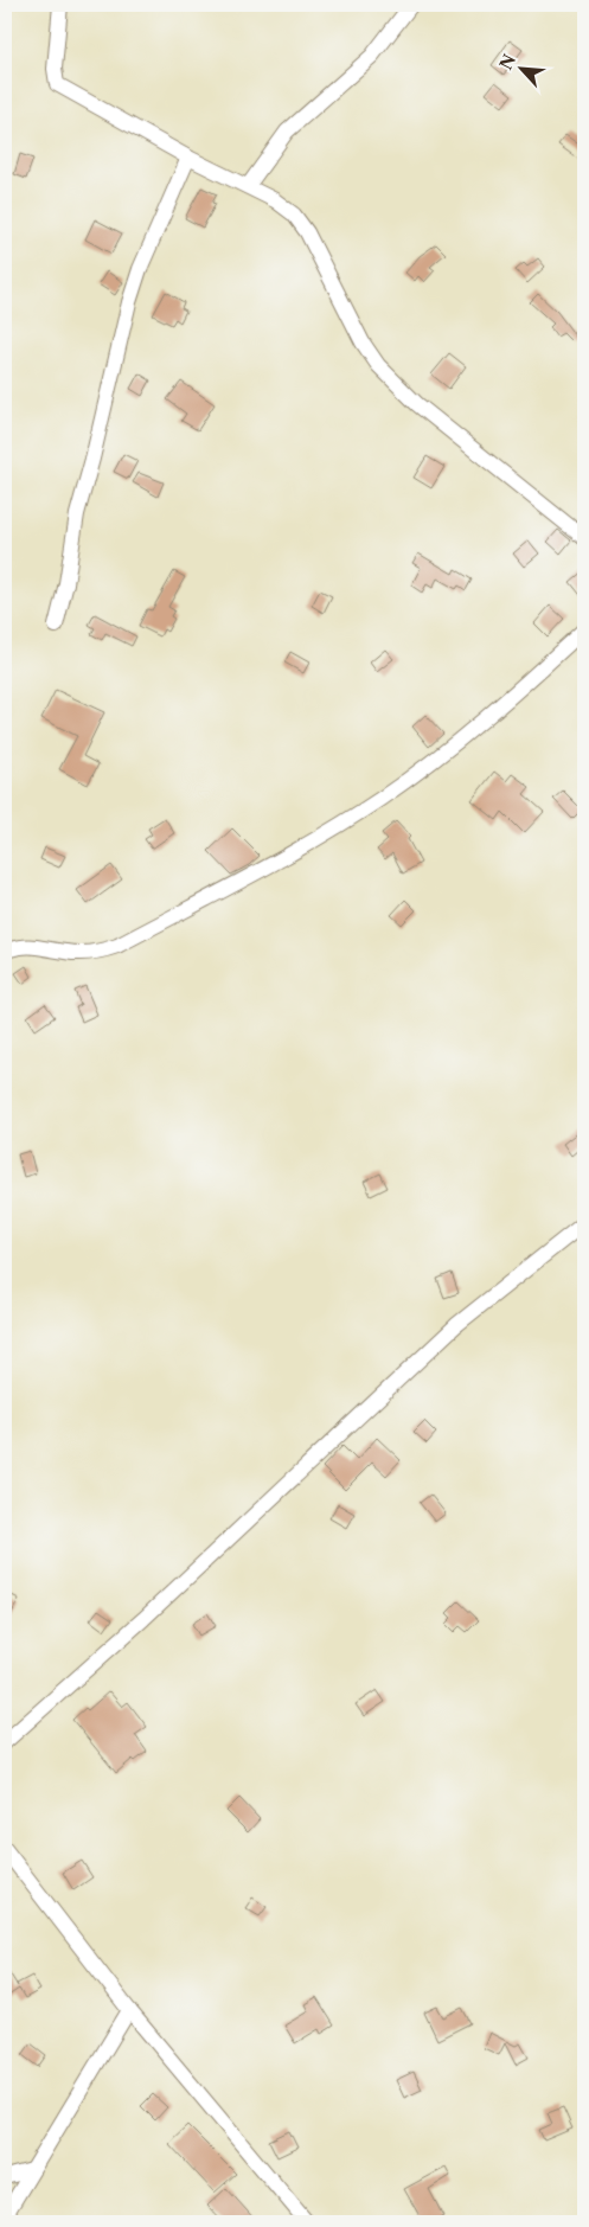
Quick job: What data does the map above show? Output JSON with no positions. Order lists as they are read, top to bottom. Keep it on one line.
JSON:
{"north":"top left"}
